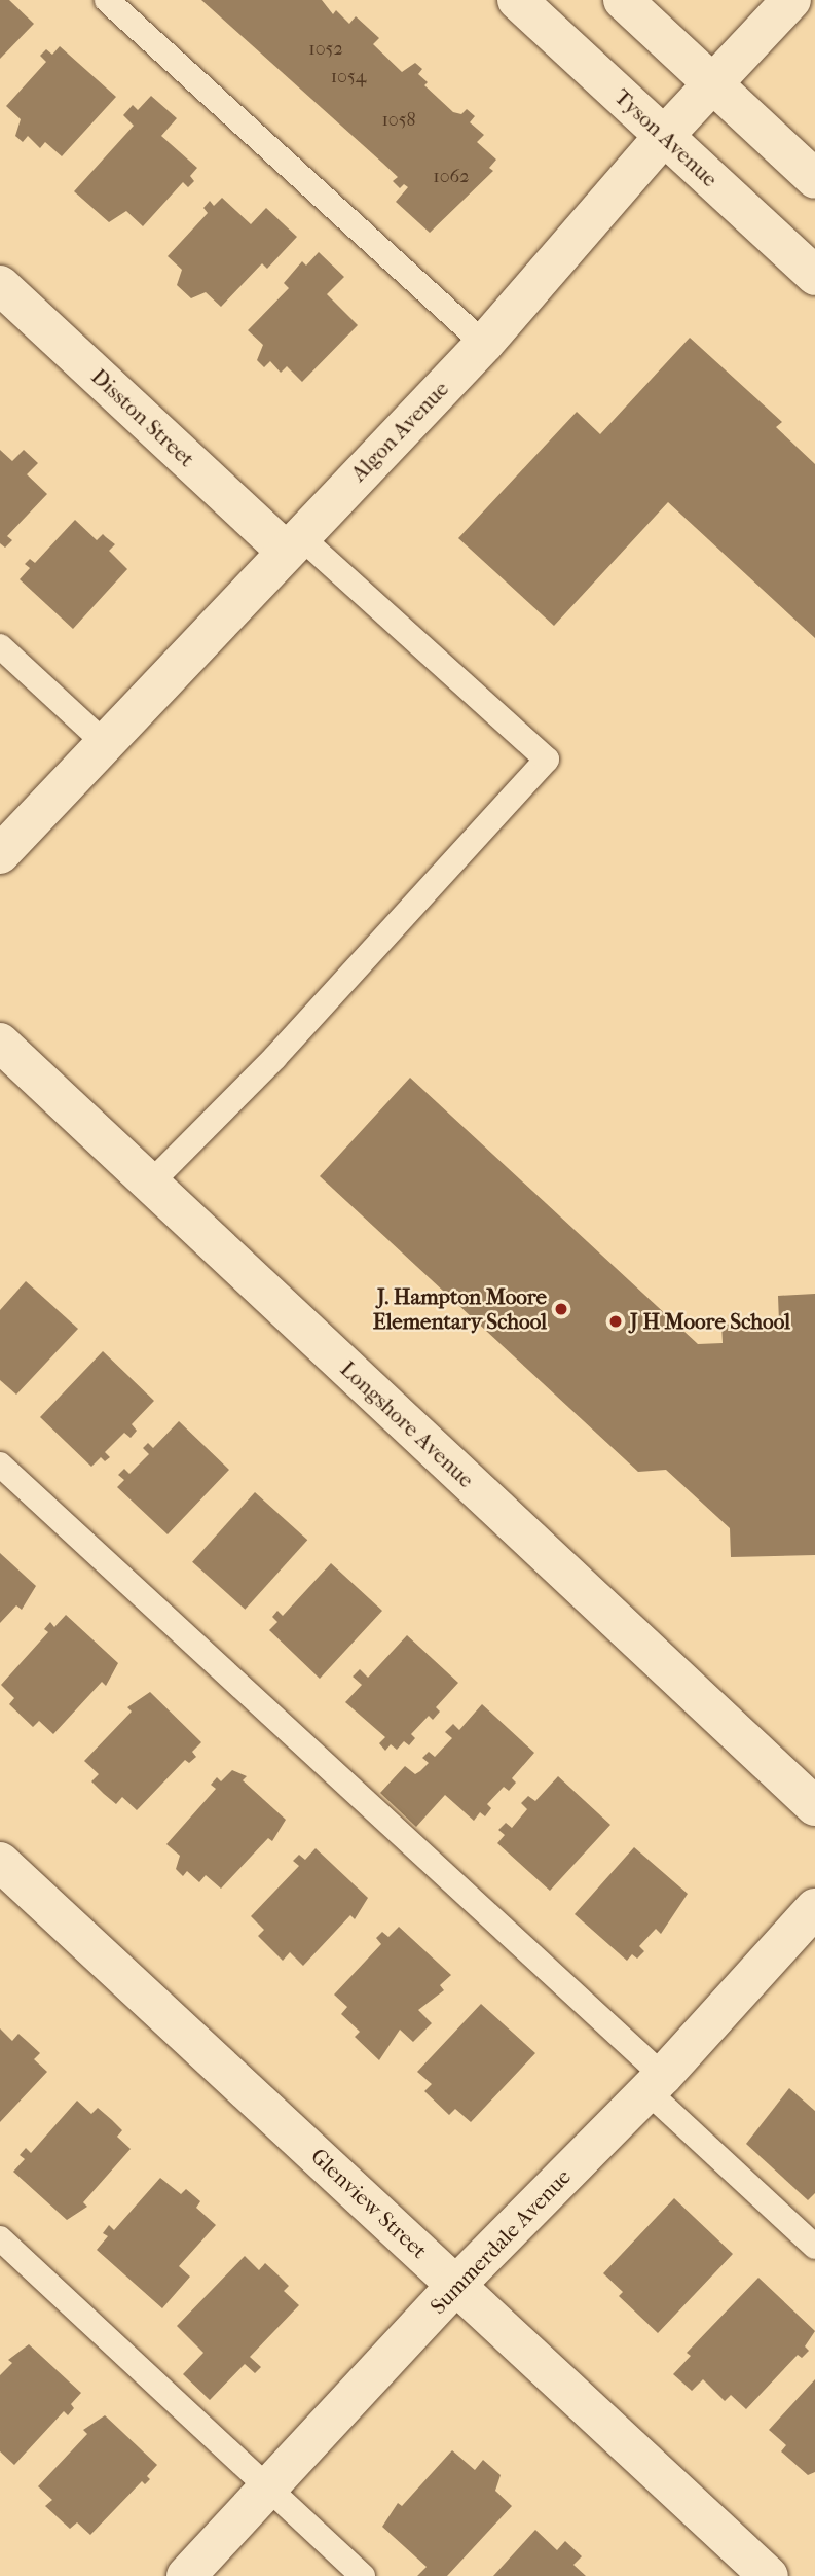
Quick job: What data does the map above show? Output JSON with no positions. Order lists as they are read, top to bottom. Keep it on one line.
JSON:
{"streets":{"street":["Tyson Avenue","Disston Street","Algon Avenue","Longshore Avenue","Glenview Street","Summerdale Avenue"]},"crossings":[["Tyson Avenue","Algon Avenue"],["Disston Street","Algon Avenue"],["Glenview Street","Summerdale Avenue"]],"places":["J. Hampton Moore Elementary School","J H Moore School"],"house_numbers":["1052","1054","1058","1062"]}
